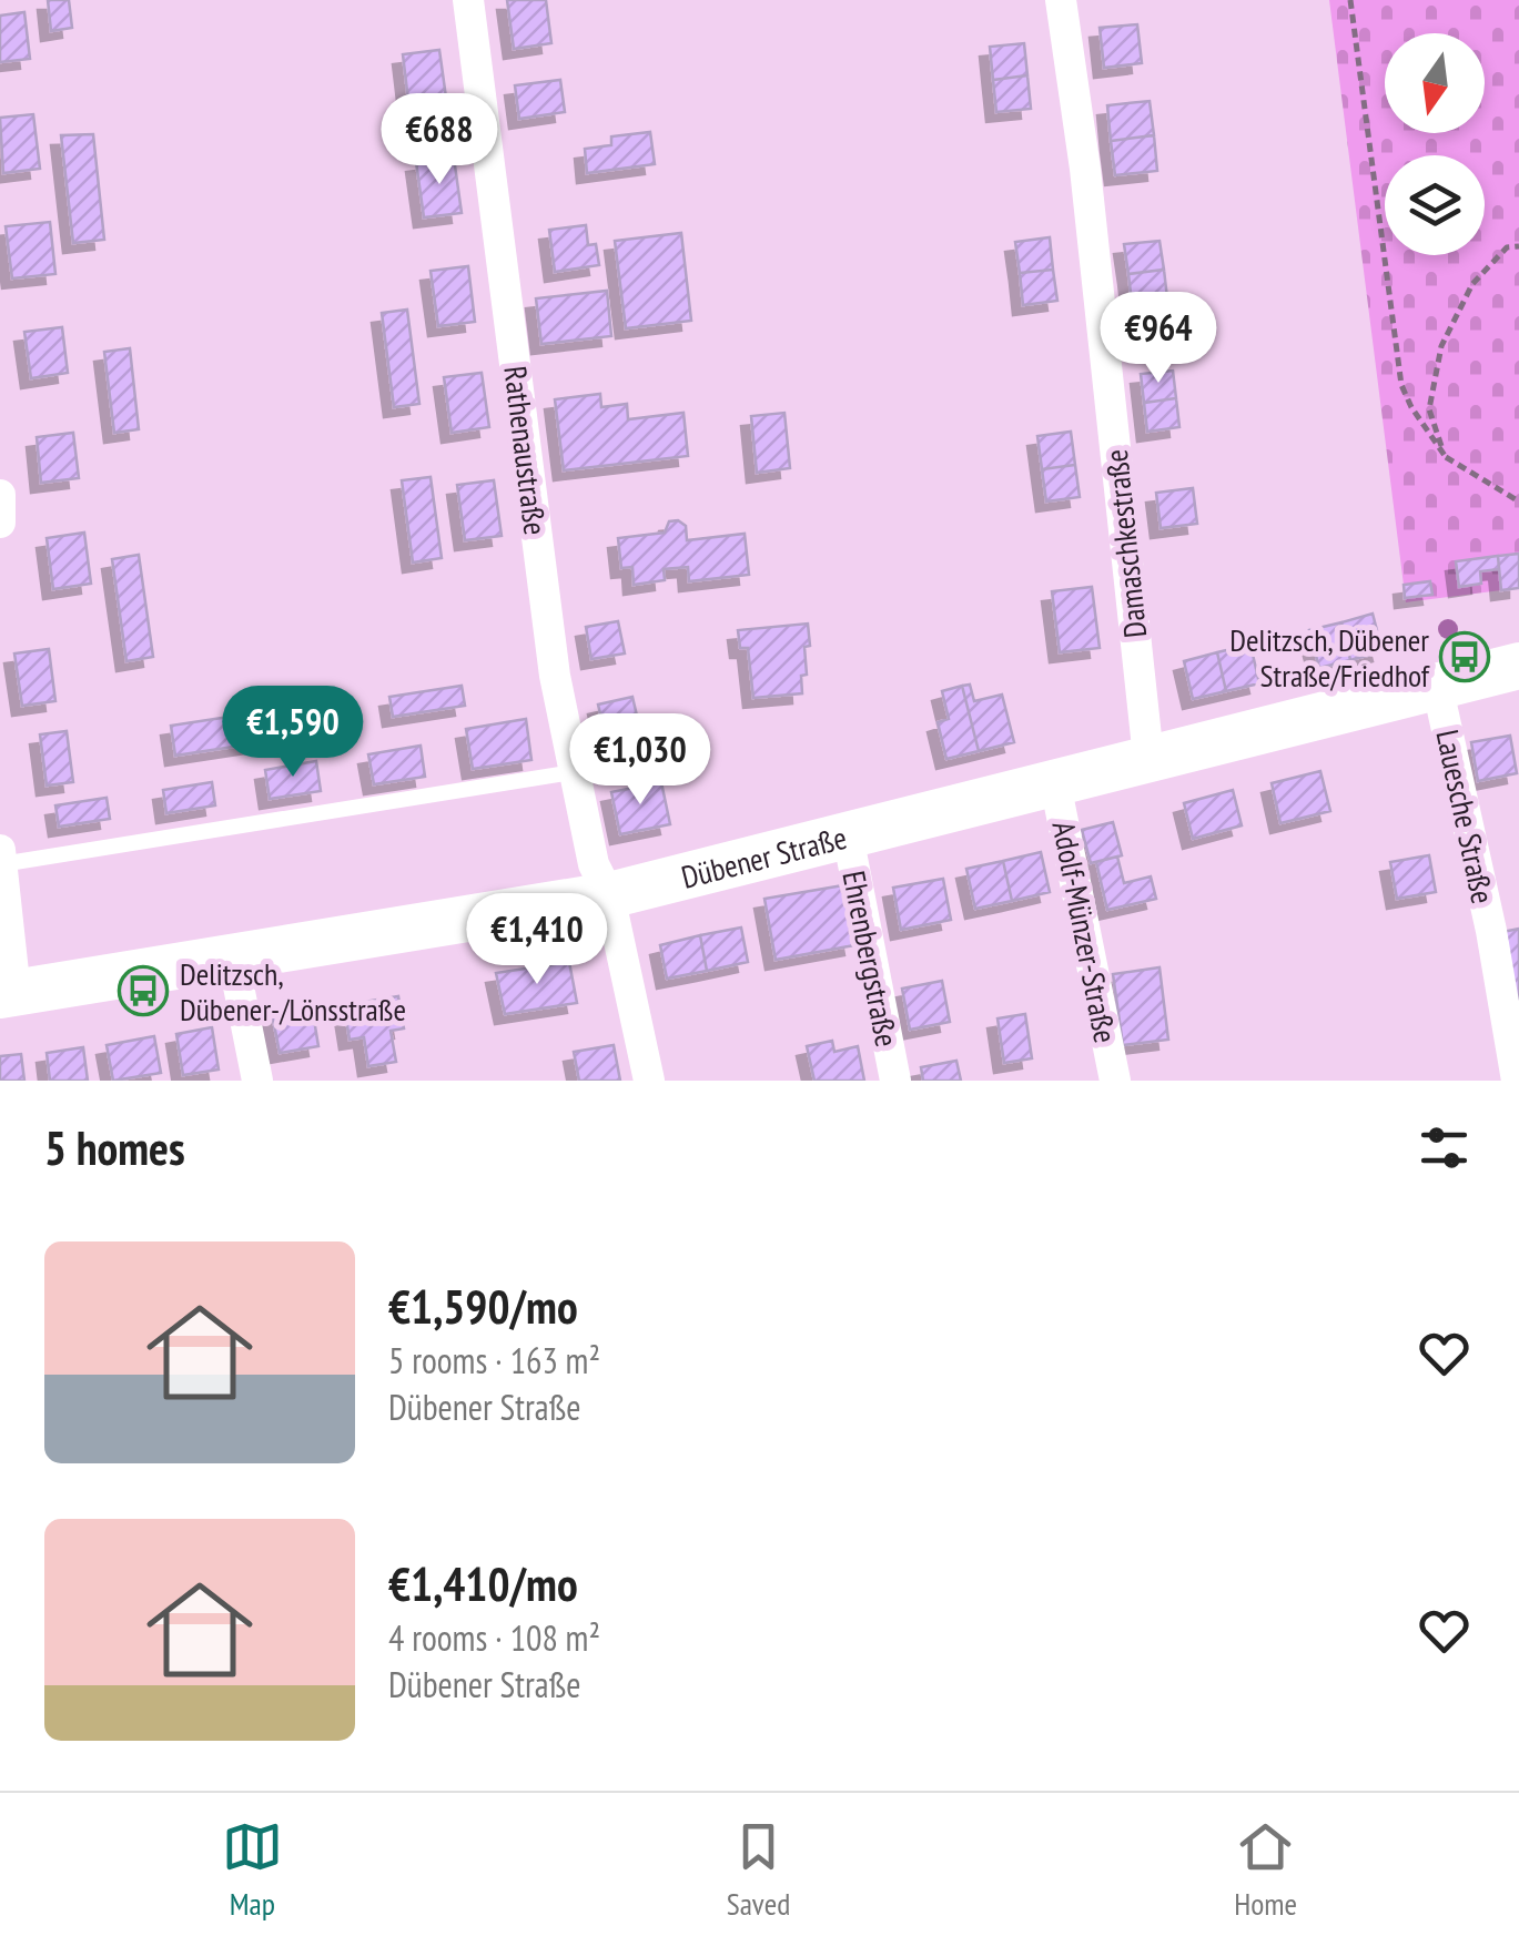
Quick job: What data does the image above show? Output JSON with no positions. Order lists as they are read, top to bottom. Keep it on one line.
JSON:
{"streets":{"main road":["Dübener Straße"],"street":["Rathenaustraße","Damaschkestraße","Lauesche Straße","Adolf-Münzer-Straße","Ehrenbergstraße"]},"crossings":[["Rathenaustraße","Dübener Straße"],["Damaschkestraße","Dübener Straße"],["Lauesche Straße","Dübener Straße"],["Dübener Straße","Adolf-Münzer-Straße"],["Dübener Straße","Ehrenbergstraße"]],"places":{"bus stop":["Delitzsch, Dübener Straße/Friedhof","Delitzsch, Dübener-/Lönsstraße"]},"north":"bottom","page":{"price":["€688","€964","€1,590","€1,030","€1,410"],"heading":"5 homes","list":[{"name":"€1,590/mo","note":"5 rooms · 163 m² · Dübener Straße"},{"name":"€1,410/mo","note":"4 rooms · 108 m² · Dübener Straße"}],"tabs":["Map","Saved","Home"]}}
